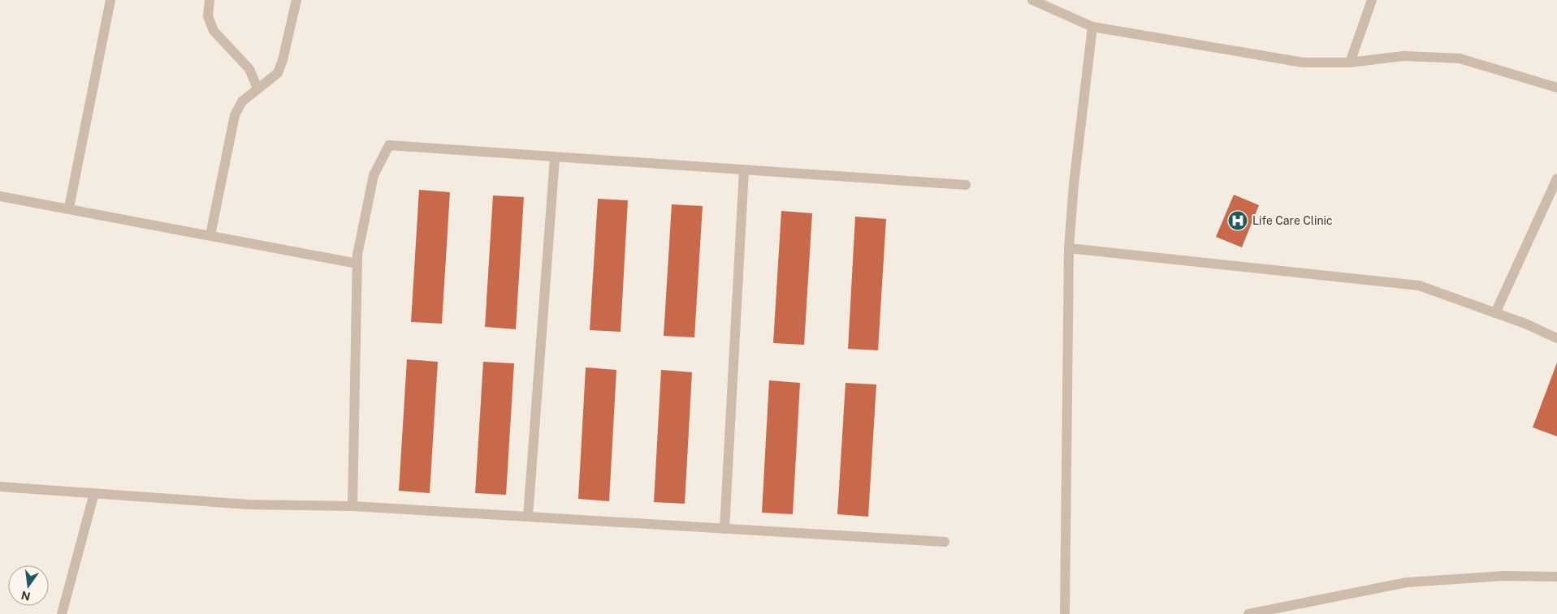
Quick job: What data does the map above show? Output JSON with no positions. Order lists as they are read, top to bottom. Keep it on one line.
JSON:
{"places":{"hospital":["Life Care Clinic"]},"north":"bottom"}
